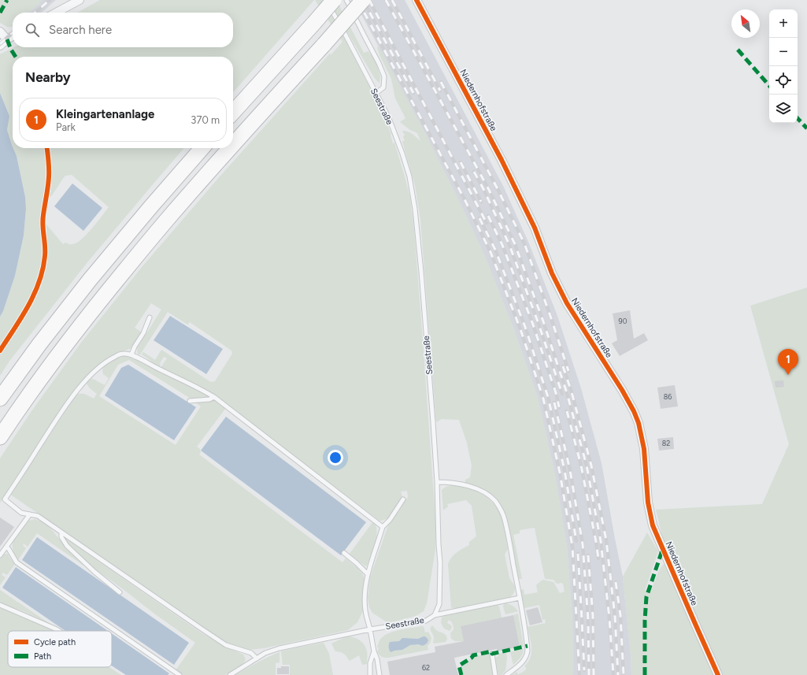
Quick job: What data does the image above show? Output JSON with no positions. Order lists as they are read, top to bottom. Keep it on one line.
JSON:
{"streets":{"street":["Niedernhofstraße"],"lane":["Seestraße"]},"house_numbers":["90","86","82","62"],"legend":["Cycle path","Path"],"north":"top left","page":{"map_buttons":["+","−"],"search":"Search here","heading":"Nearby","list":[{"mark":"1","name":"Kleingartenanlage","note":"Park","value":"370 m"}],"pins":"1"}}
